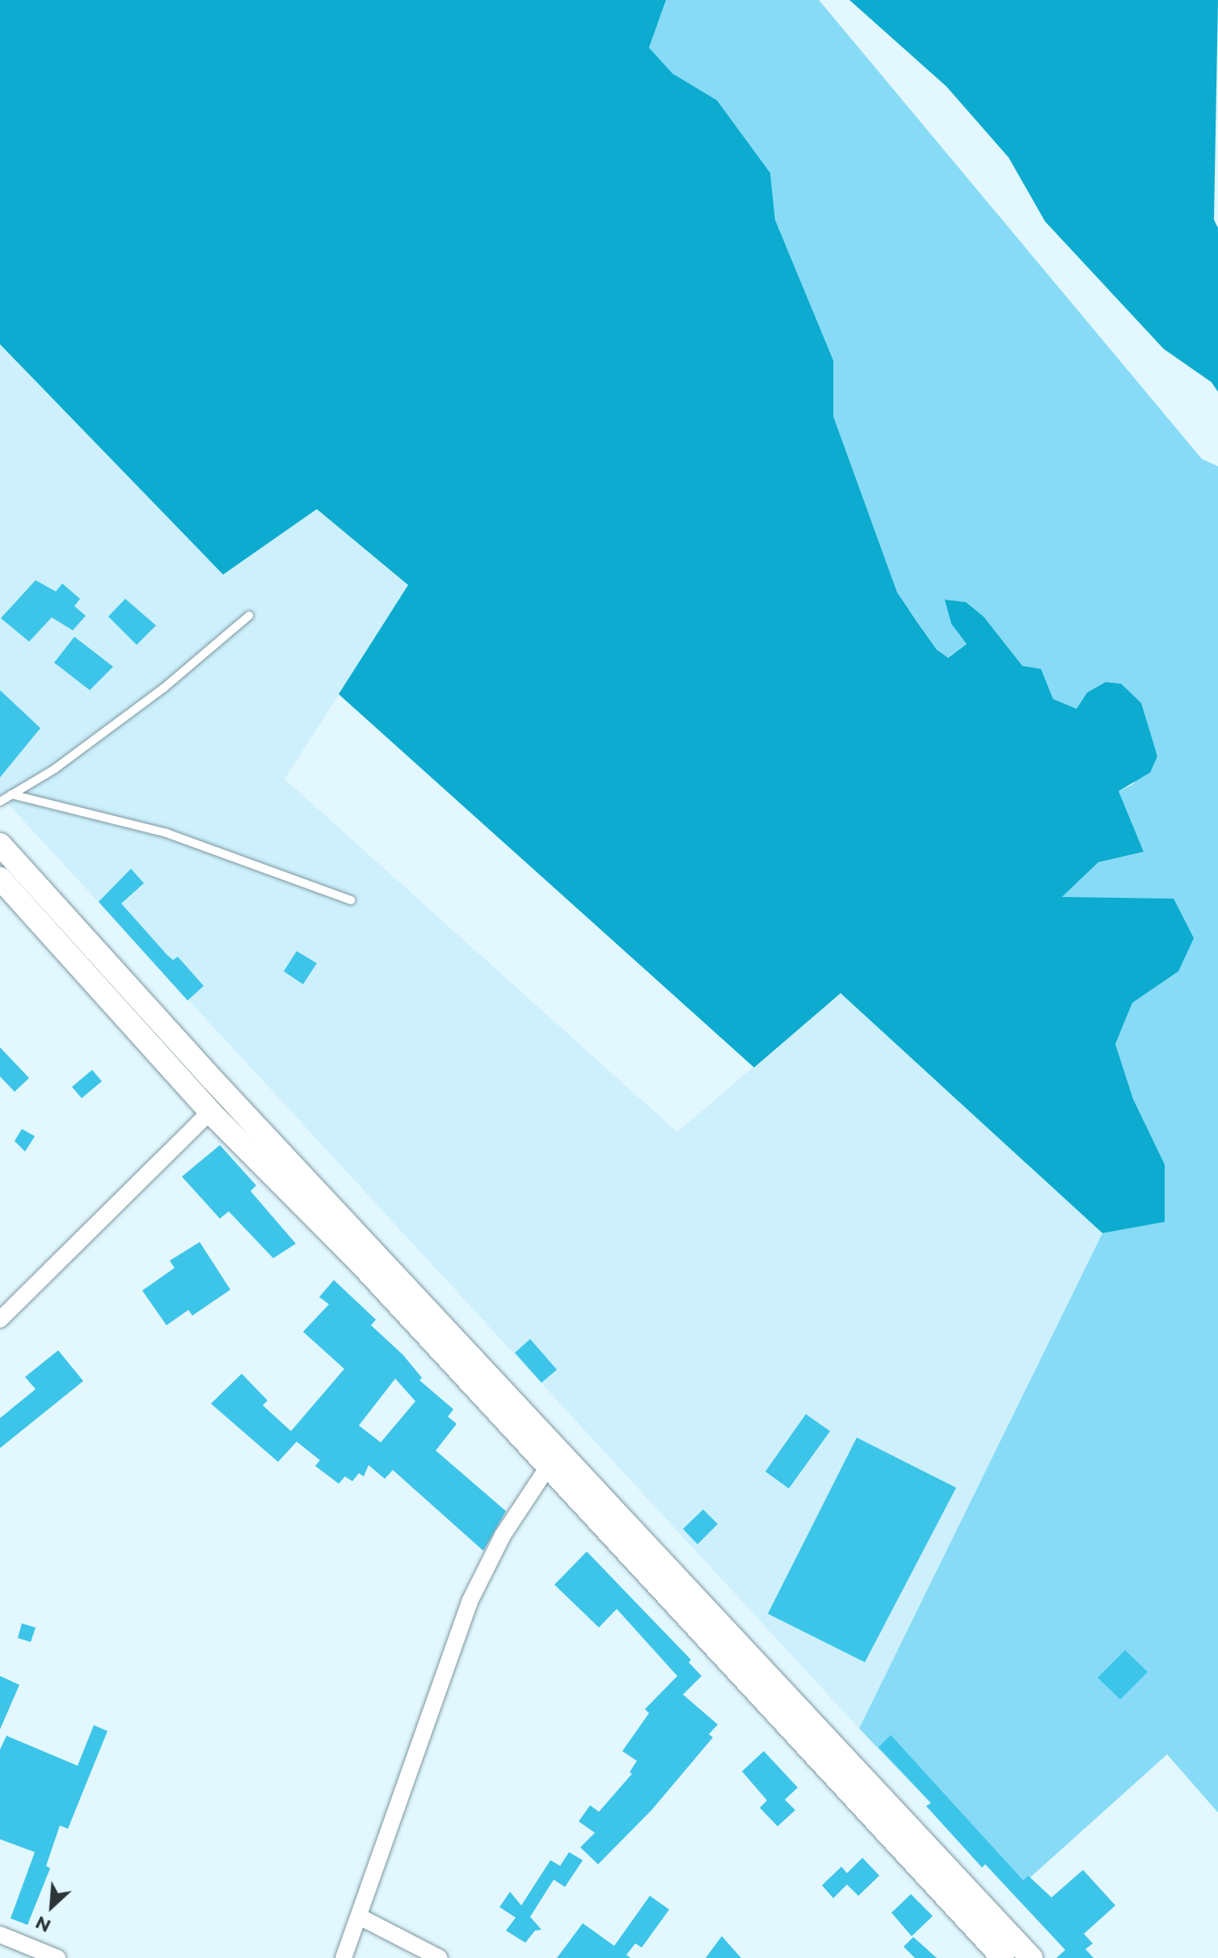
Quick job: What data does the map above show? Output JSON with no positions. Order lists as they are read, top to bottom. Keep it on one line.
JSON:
{"north":"bottom left"}
